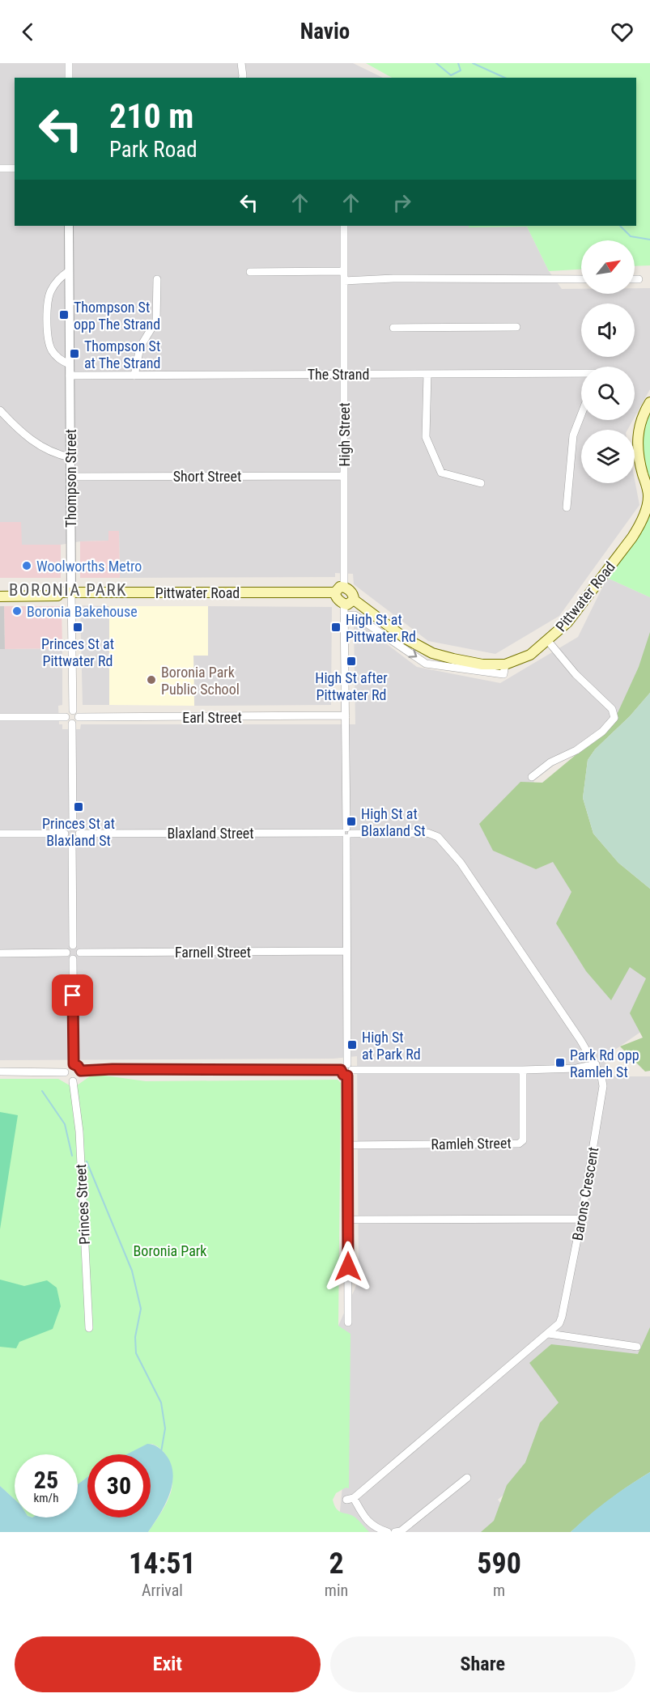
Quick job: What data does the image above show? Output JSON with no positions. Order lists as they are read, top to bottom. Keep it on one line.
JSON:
{"streets":{"main road":["Pittwater Road"],"street":["The Strand","High Street","Short Street","Thompson Street","Earl Street","Blaxland Street","Farnell Street","Ramleh Street","Barons Crescent","Princes Street"]},"crossings":[["The Strand","High Street"],["The Strand","Thompson Street"],["High Street","Short Street"],["High Street","Pittwater Road"],["Short Street","Thompson Street"],["Thompson Street","Pittwater Road"],["Blaxland Street","Barons Crescent"]],"districts":["BORONIA PARK"],"parks":["Boronia Park"],"places":{"transit":["Thompson St opp The Strand","Thompson St at The Strand","Princes St at Pittwater Rd","High St at Pittwater Rd","High St after Pittwater Rd","Princes St at Blaxland St","High St at Blaxland St","High St at Park Rd","Park Rd opp Ramleh St"],"other":["Woolworths Metro","Boronia Bakehouse","Boronia Park Public School"]},"north":"top right","page":{"header":"Navio","turn":["210 m","Park Road"],"speed":"25 km/h","limit":"30","eta":["14:51","Arrival","2","min","590","m"],"buttons":["Exit","Share"]}}
